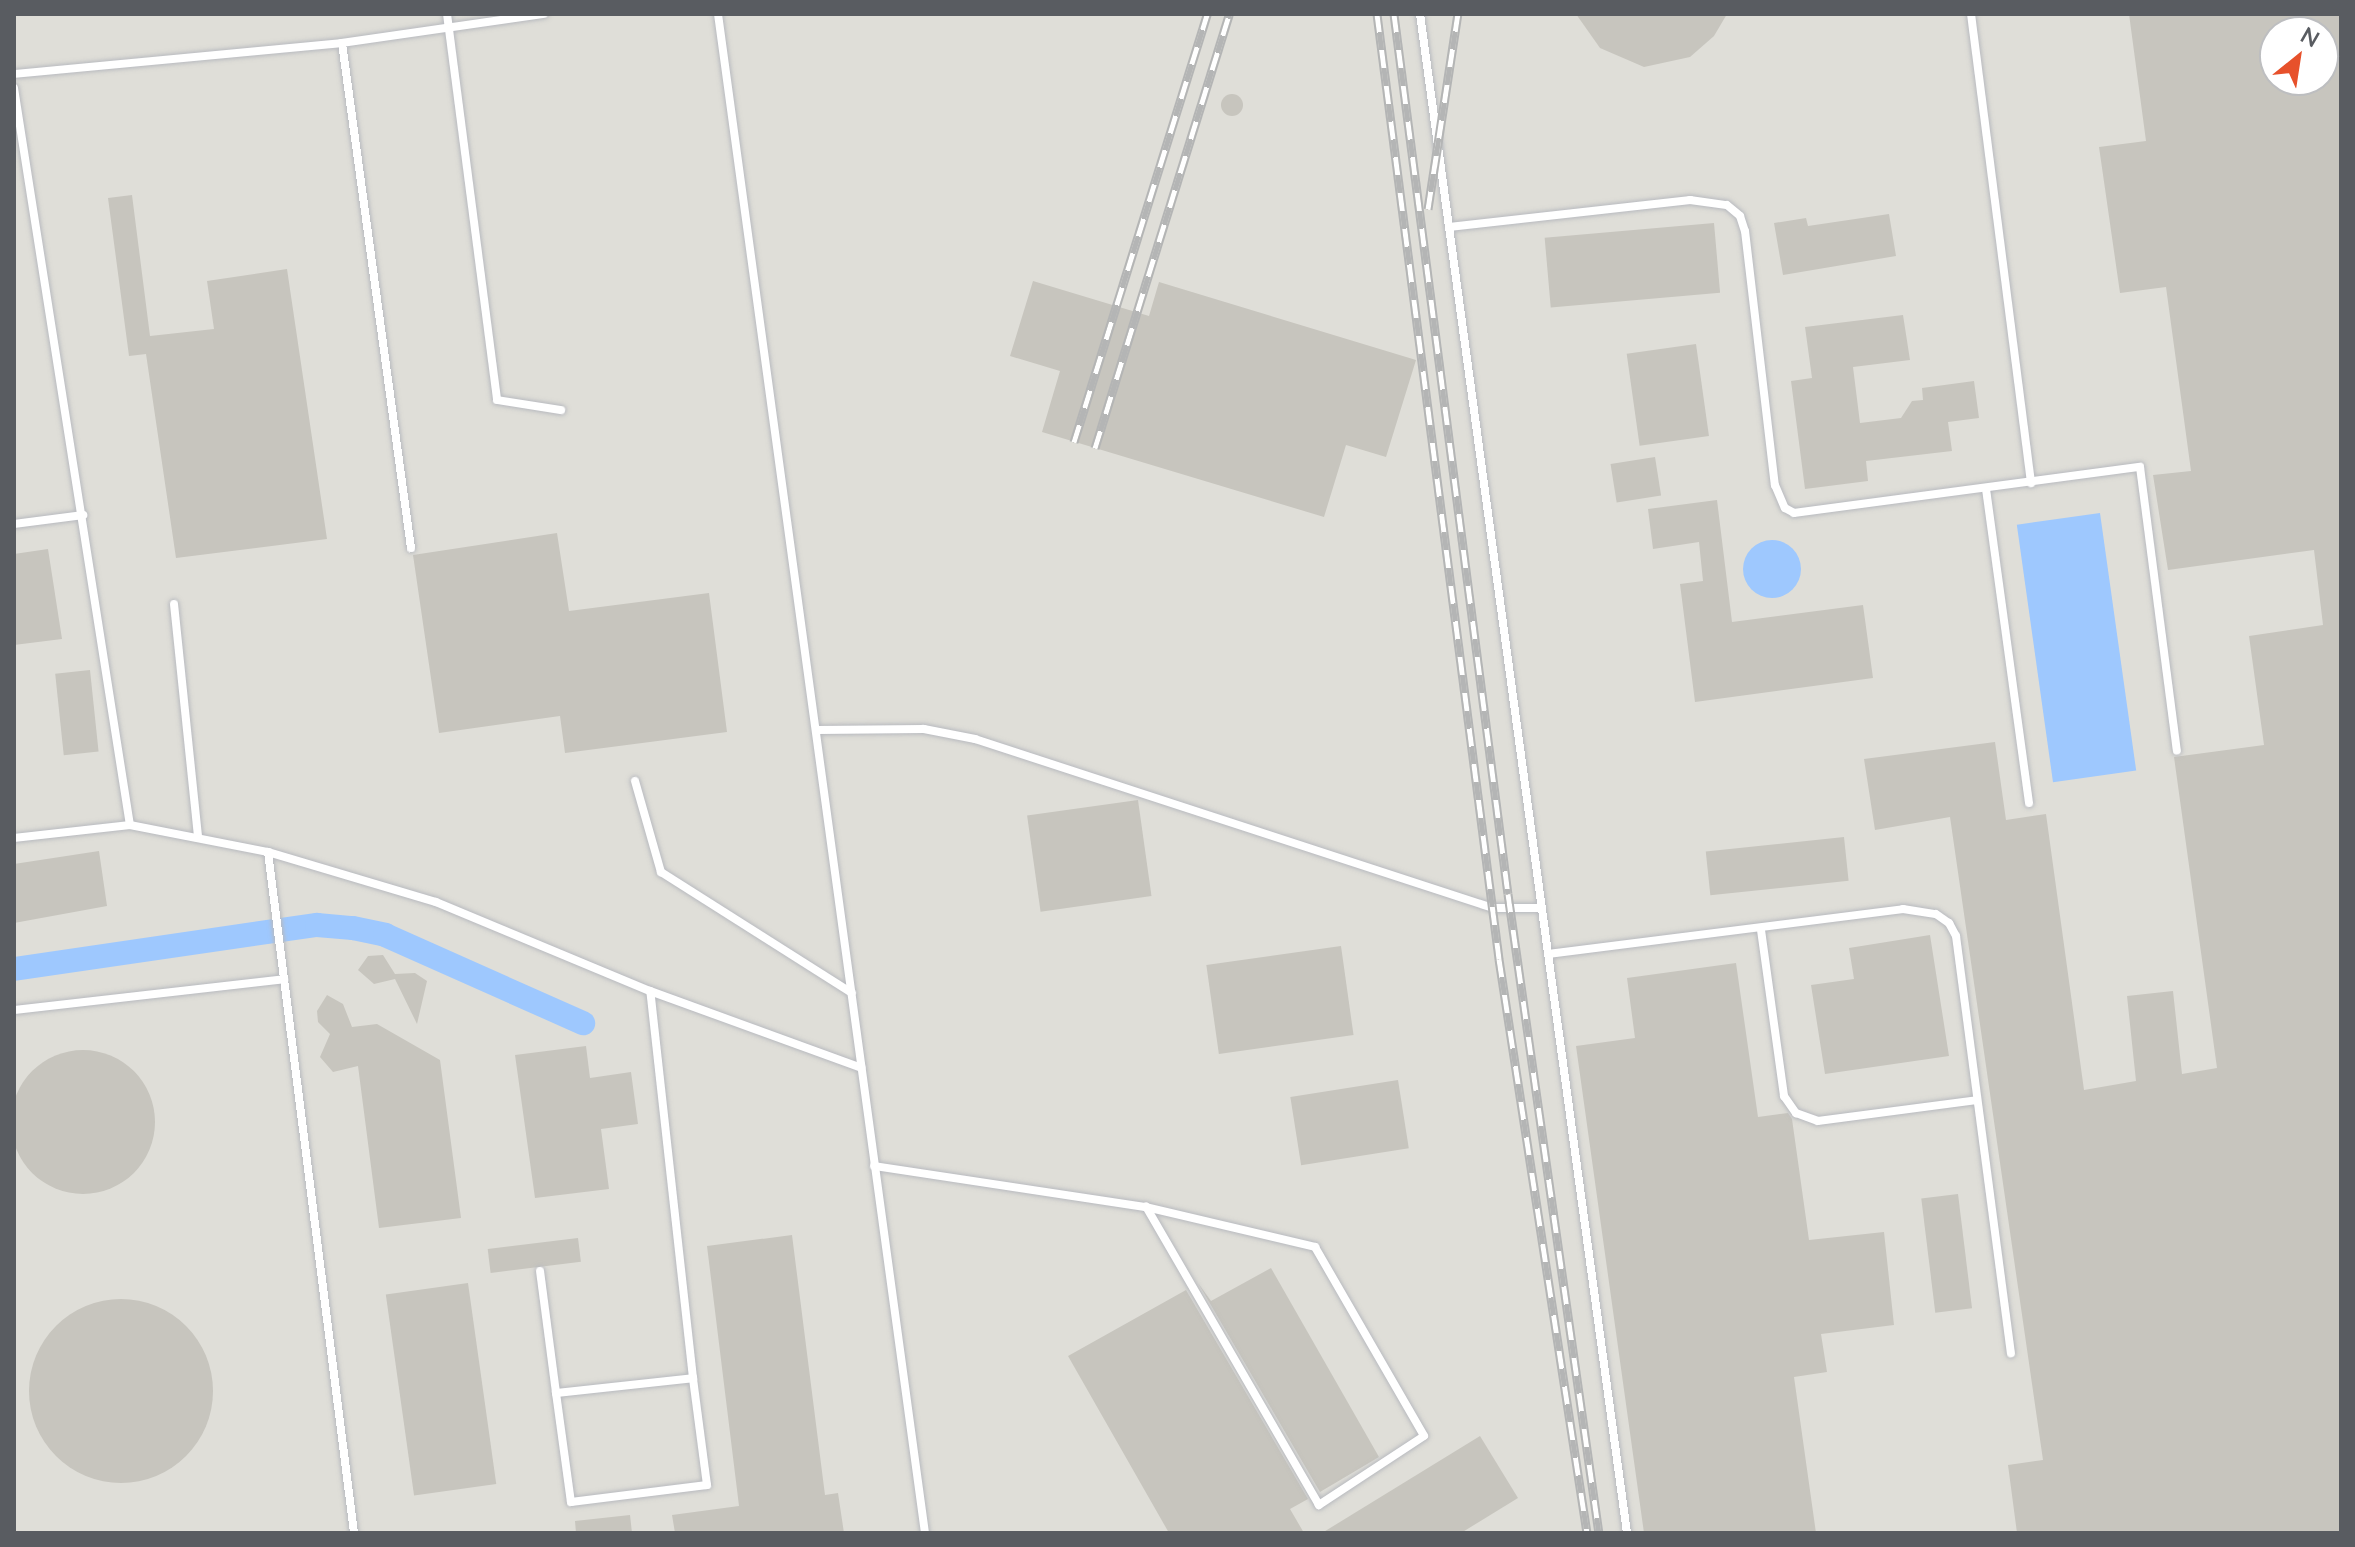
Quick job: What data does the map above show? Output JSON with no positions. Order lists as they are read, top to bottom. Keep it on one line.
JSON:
{"north":"top right"}
